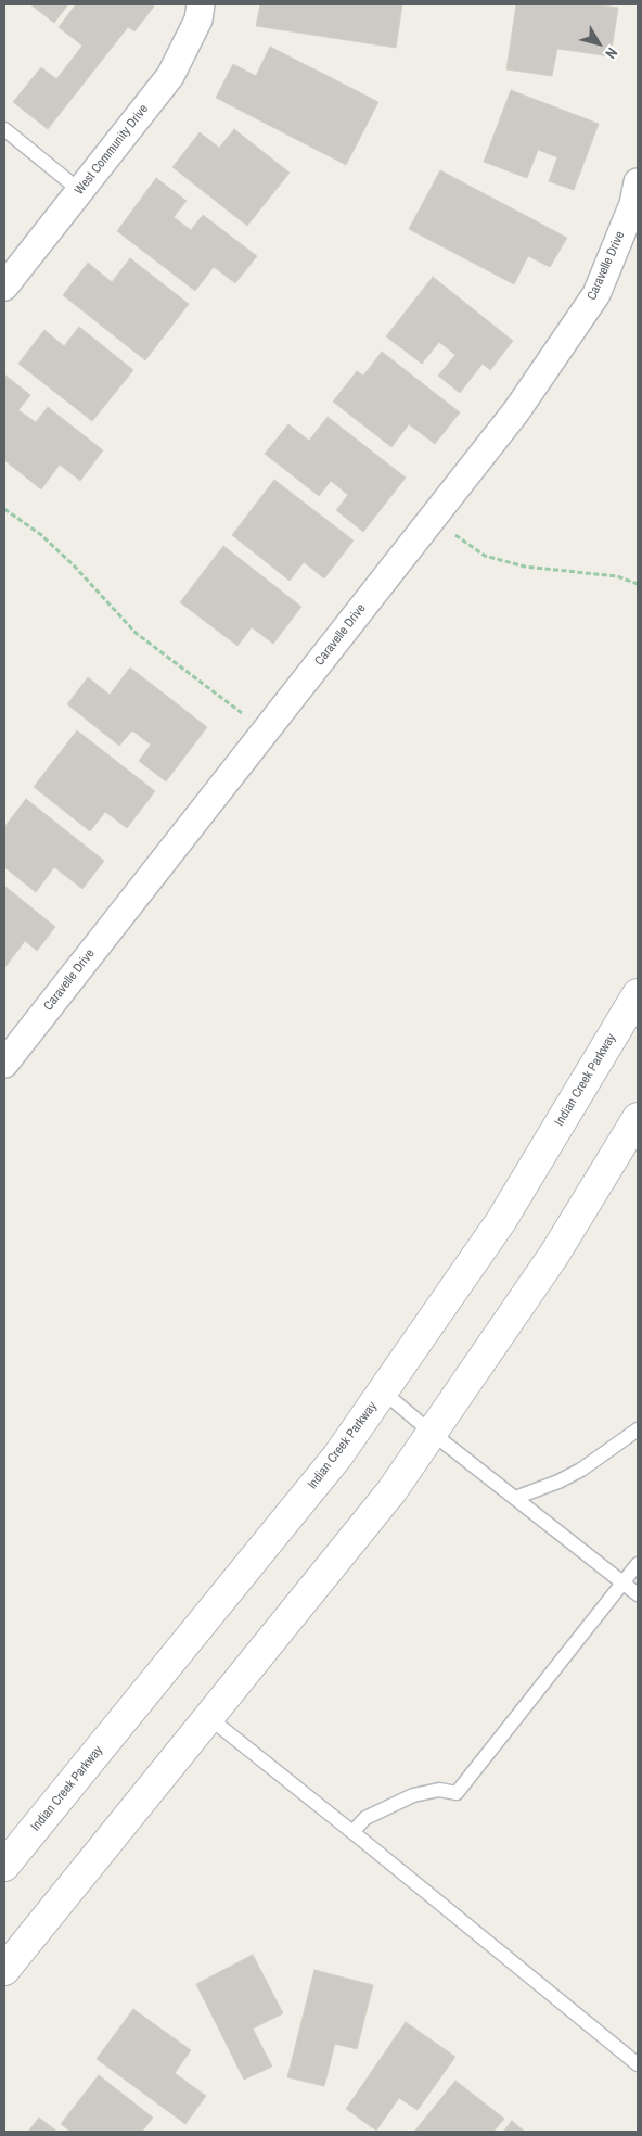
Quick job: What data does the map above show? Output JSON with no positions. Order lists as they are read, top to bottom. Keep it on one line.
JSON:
{"streets":{"street":["West Community Drive","Caravelle Drive","Indian Creek Parkway"]},"north":"bottom right"}
